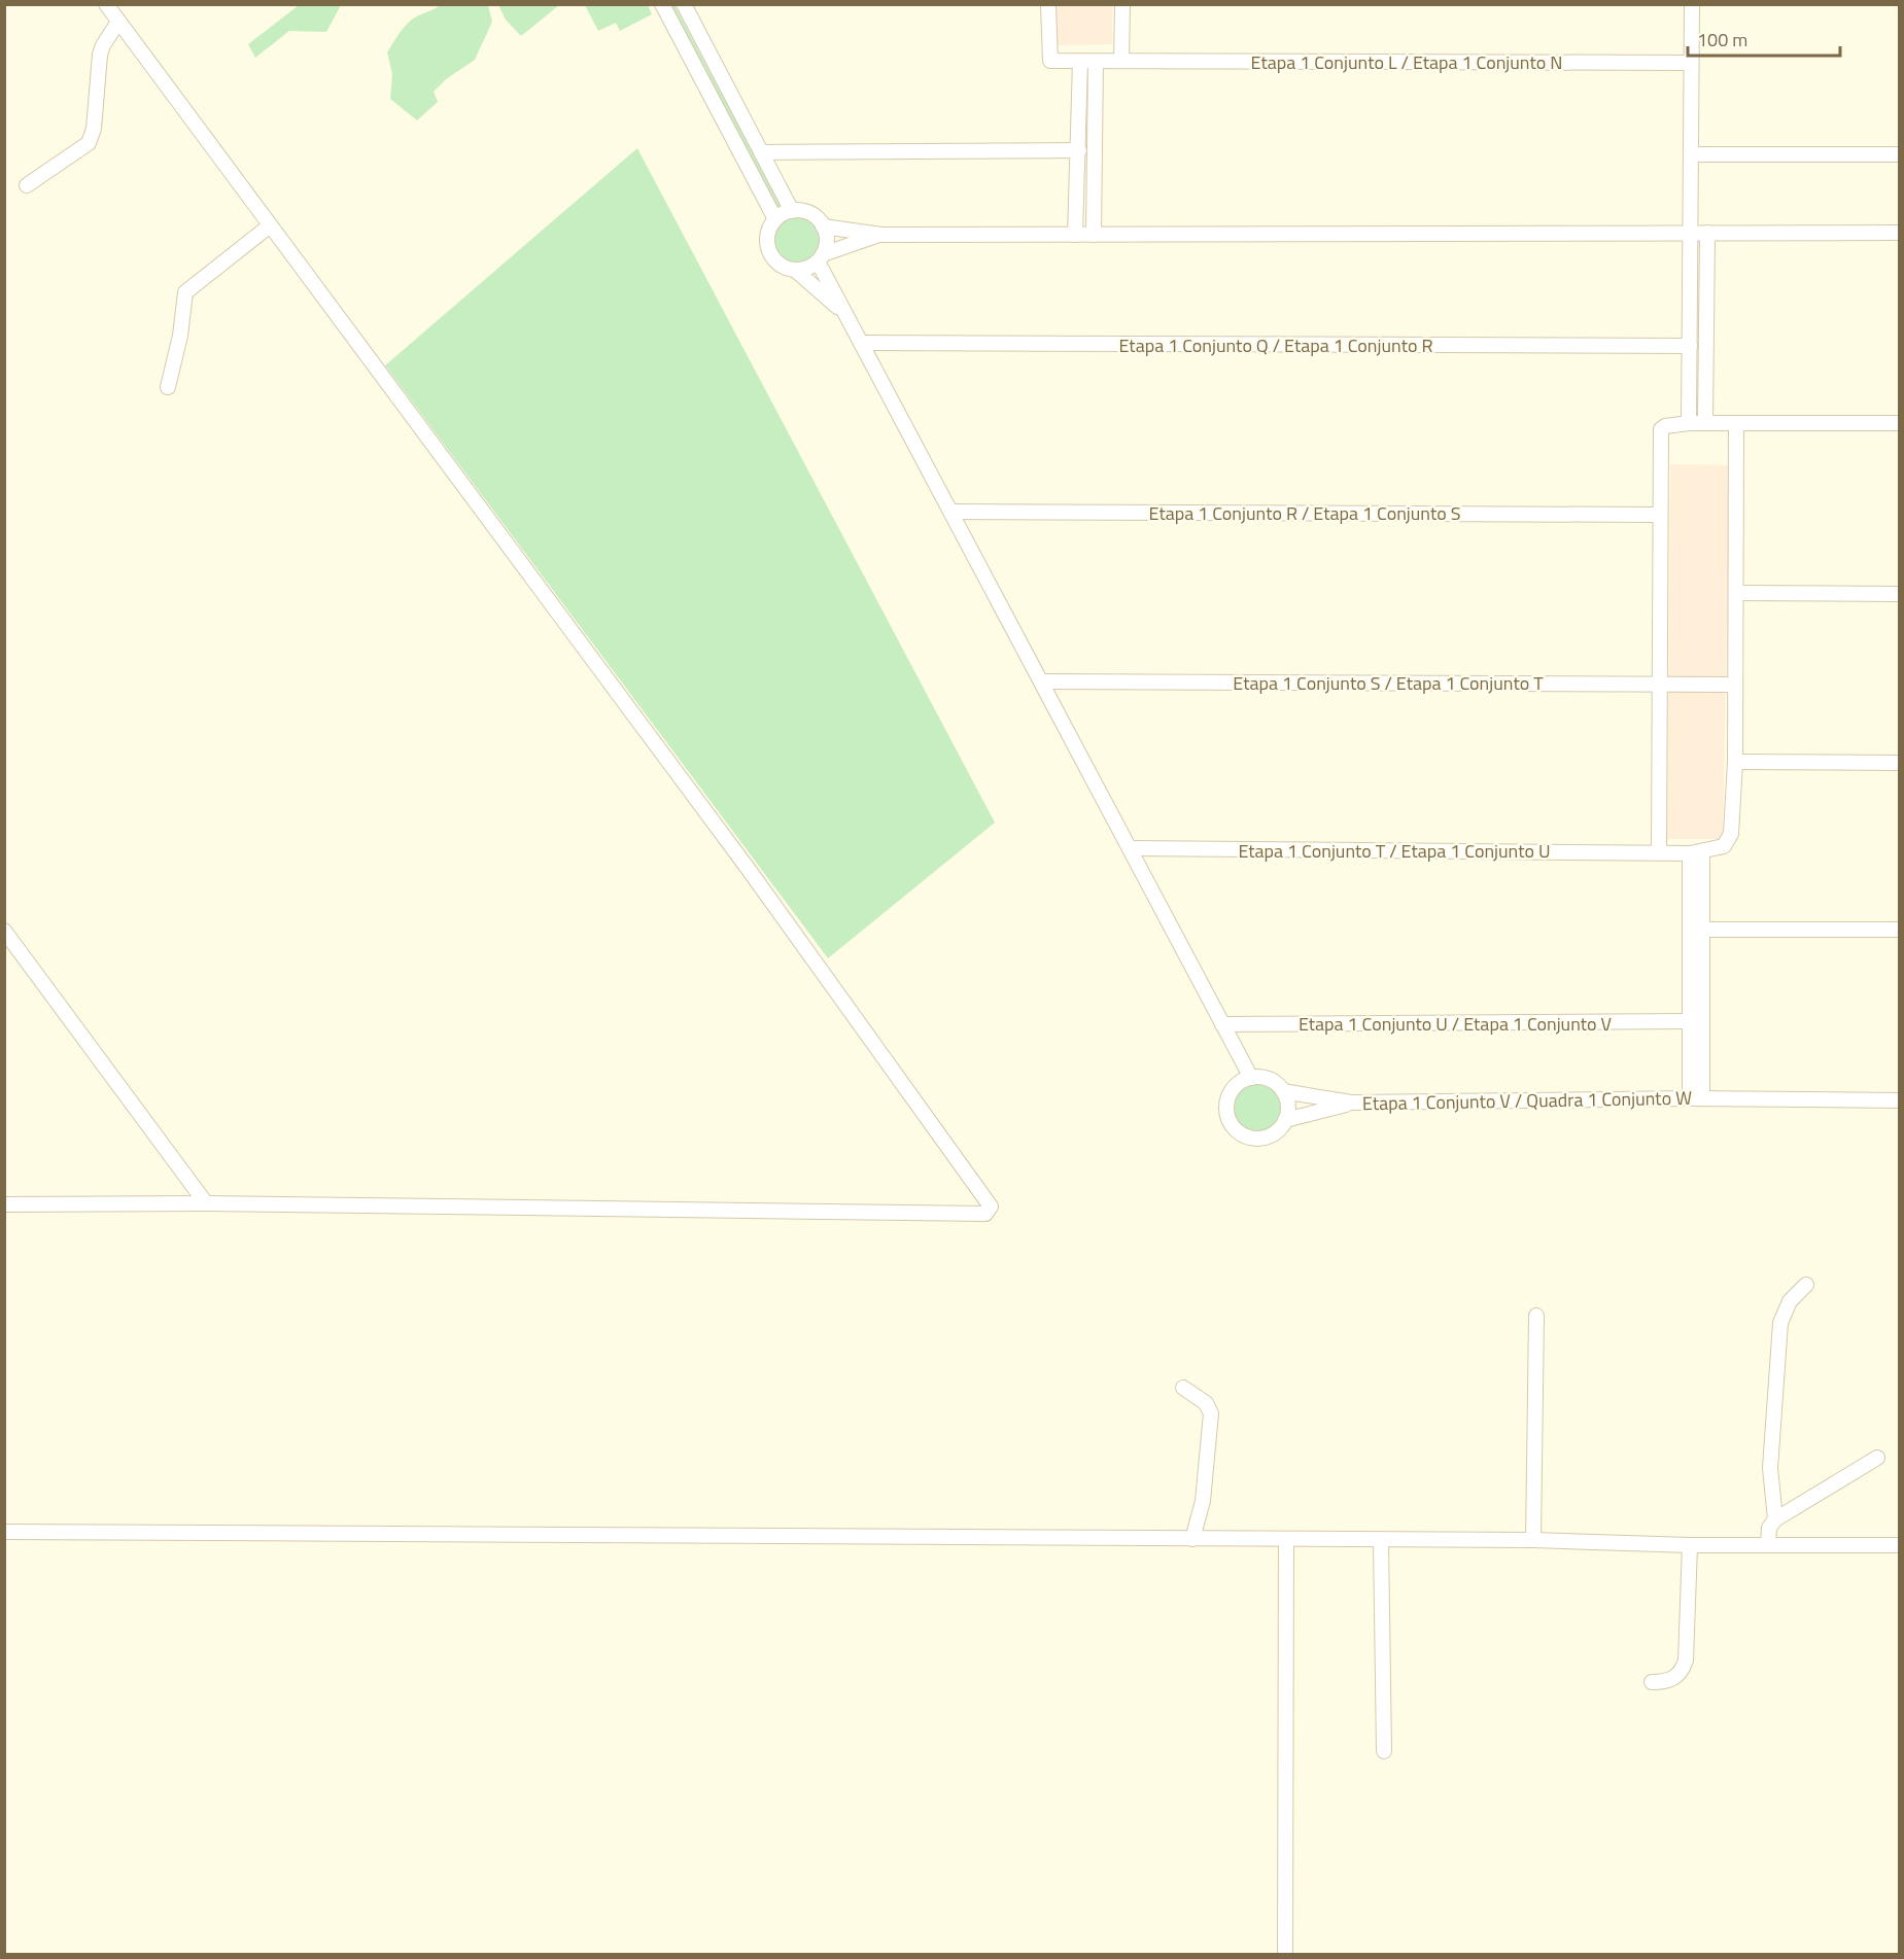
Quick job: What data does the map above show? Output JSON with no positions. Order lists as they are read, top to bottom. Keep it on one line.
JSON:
{"streets":{"street":["Etapa 1 Conjunto L / Etapa 1 Conjunto N","Etapa 1 Conjunto Q / Etapa 1 Conjunto R","Etapa 1 Conjunto R / Etapa 1 Conjunto S","Etapa 1 Conjunto S / Etapa 1 Conjunto T","Etapa 1 Conjunto T / Etapa 1 Conjunto U","Etapa 1 Conjunto U / Etapa 1 Conjunto V","Etapa 1 Conjunto V / Quadra 1 Conjunto W"]},"scale_bar":"100 m"}
